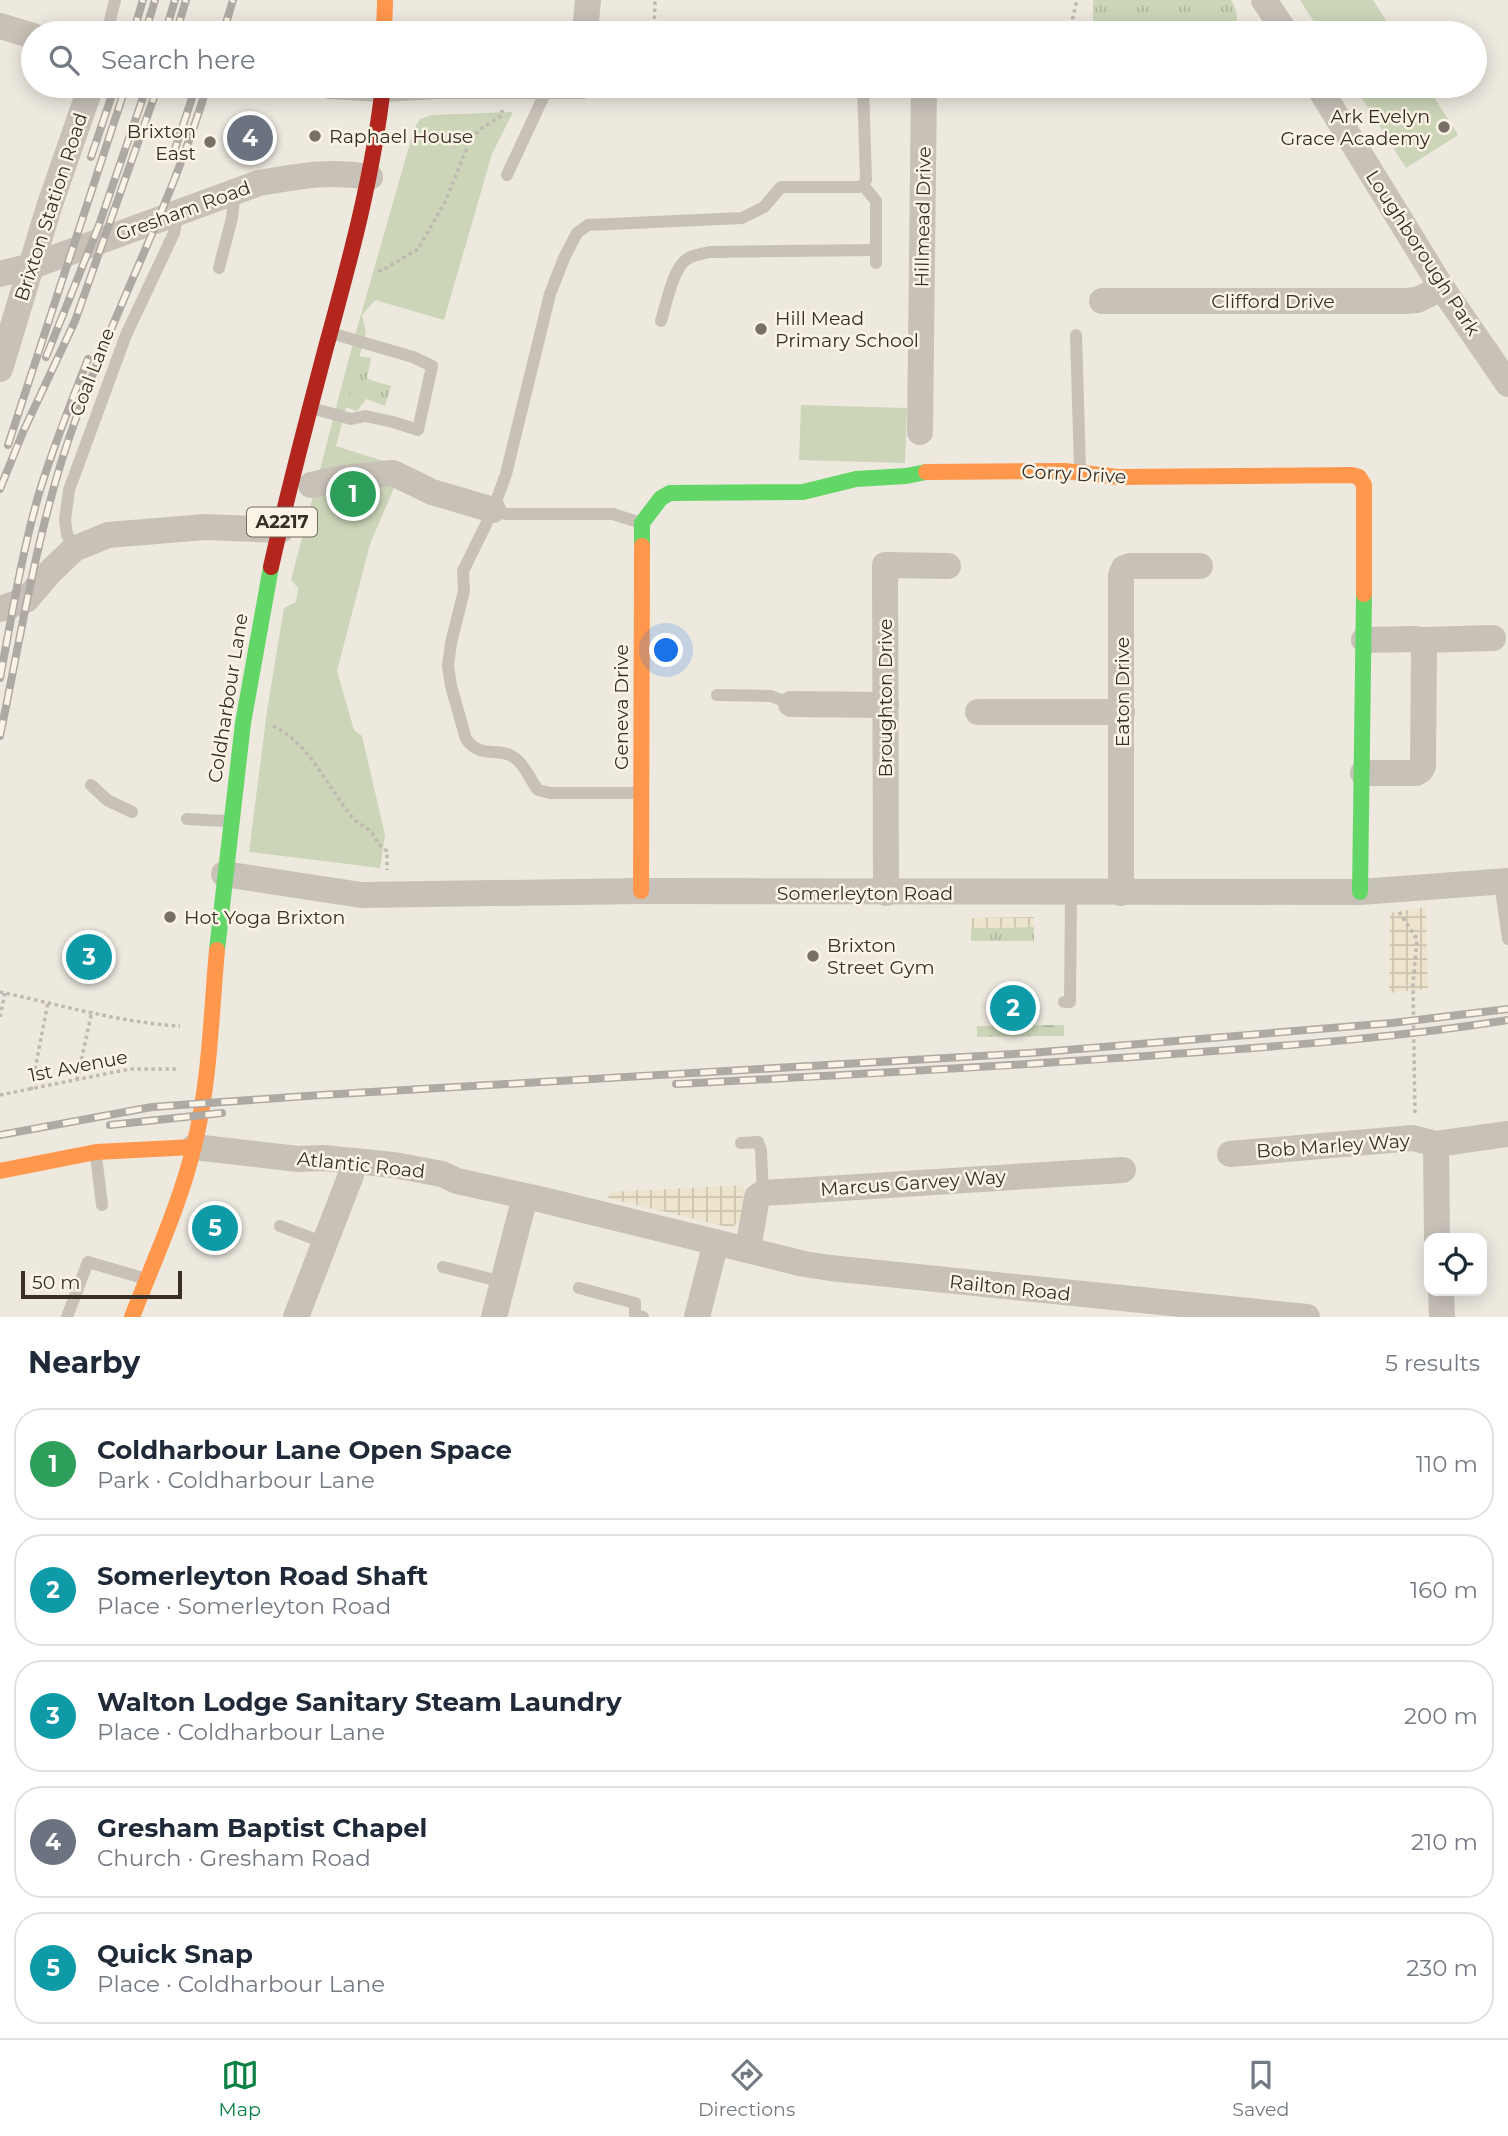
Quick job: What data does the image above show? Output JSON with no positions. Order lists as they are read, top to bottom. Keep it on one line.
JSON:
{"streets":{"street":["Brixton Station Road","Gresham Road","Hillmead Drive","Loughborough Park","Clifford Drive","Corry Drive","A2217","Eaton Drive","Coldharbour Lane","Broughton Drive","Geneva Drive","Somerleyton Road","Bob Marley Way","Atlantic Road","Marcus Garvey Way","Railton Road"],"lane":["Coal Lane"],"path":["1st Avenue"]},"crossings":[["Brixton Station Road","Gresham Road"],["Gresham Road","Coal Lane"],["Gresham Road","Coldharbour Lane"],["Loughborough Park","Clifford Drive"],["Corry Drive","Geneva Drive"],["Corry Drive","Somerleyton Road"],["Eaton Drive","Somerleyton Road"],["Coldharbour Lane","Somerleyton Road"],["Coldharbour Lane","Atlantic Road"],["Broughton Drive","Somerleyton Road"],["Geneva Drive","Somerleyton Road"],["Atlantic Road","Railton Road"]],"places":["Ark Evelyn Grace Academy","Raphael House","Brixton East","Hill Mead Primary School","Hot Yoga Brixton","Brixton Street Gym"],"scale_bar":"50 m","page":{"search":"Search here","pins":["4","1","3","2","5"],"scale":"50 m","heading":["Nearby","5 results"],"list":[{"mark":"1","name":"Coldharbour Lane Open Space","note":"Park · Coldharbour Lane","value":"110 m"},{"mark":"2","name":"Somerleyton Road Shaft","note":"Place · Somerleyton Road","value":"160 m"},{"mark":"3","name":"Walton Lodge Sanitary Steam Laundry","note":"Place · Coldharbour Lane","value":"200 m"},{"mark":"4","name":"Gresham Baptist Chapel","note":"Church · Gresham Road","value":"210 m"},{"mark":"5","name":"Quick Snap","note":"Place · Coldharbour Lane","value":"230 m"}],"nav":["Map","Directions","Saved"]}}
